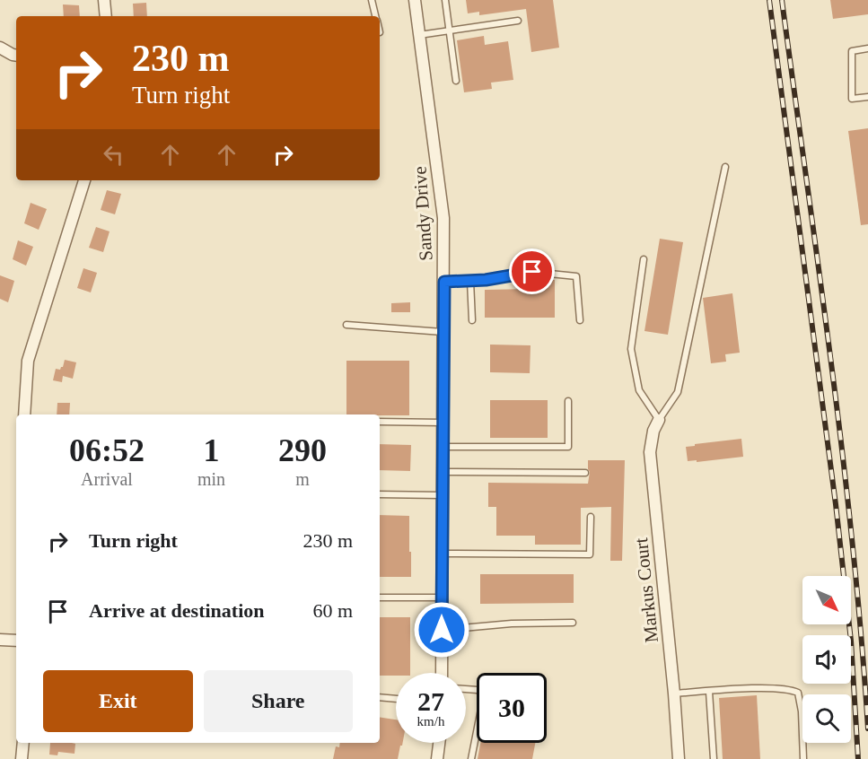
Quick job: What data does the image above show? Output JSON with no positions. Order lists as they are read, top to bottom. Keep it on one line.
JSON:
{"streets":{"street":["Sandy Drive","Markus Court"]},"north":"bottom right","page":{"turn":["230 m","Turn right"],"eta":["06:52","Arrival","1","min","290","m"],"list":[{"name":"Turn right","value":"230 m"},{"name":"Arrive at destination","value":"60 m"}],"buttons":["Exit","Share"],"speed":"27 km/h","limit":"30"}}
